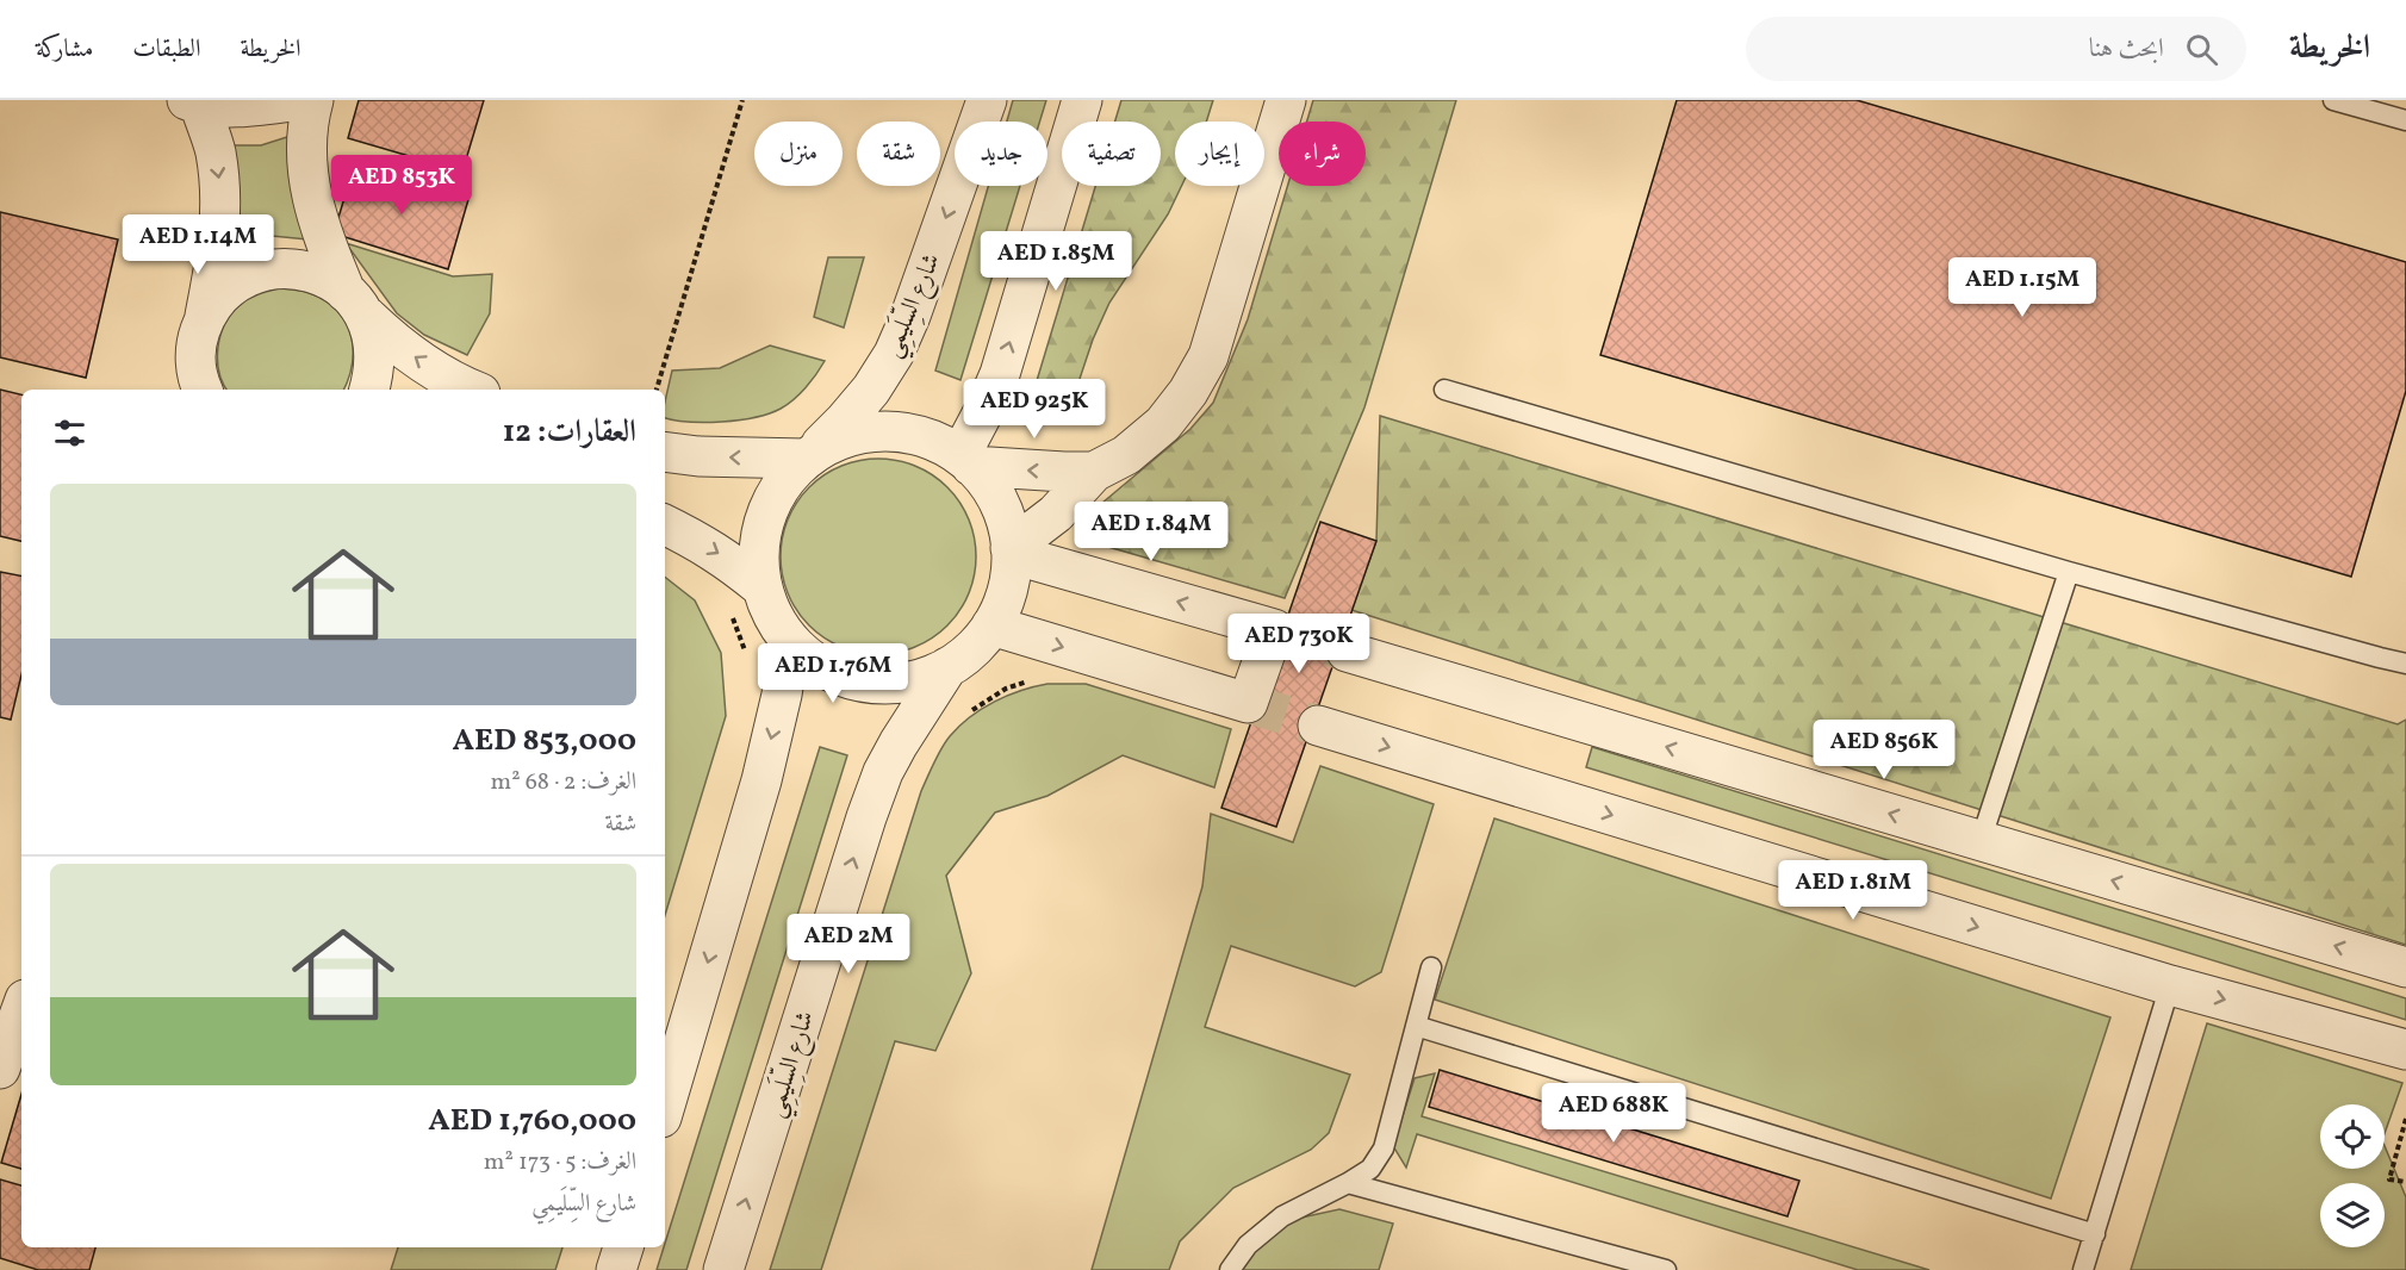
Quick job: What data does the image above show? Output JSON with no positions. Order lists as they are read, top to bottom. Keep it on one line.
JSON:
{"streets":{"street":["شارع السِّلَيمِي"]},"page":{"header":"الخريطة","search":"ابحث هنا","nav":["الخريطة","الطبقات","مشاركة"],"chip":["شراء","إيجار","تصفية","جديد","شقة","منزل"],"price":["AED 853K","AED 1.14M","AED 1.85M","AED 1.15M","AED 925K","AED 1.84M","AED 730K","AED 1.76M","AED 856K","AED 1.81M","AED 2M","AED 688K"],"heading":"العقارات: 12","list":[{"name":"AED 853,000","note":"الغرف: 2 · 68 m² · شقة"},{"name":"AED 1,760,000","note":"الغرف: 5 · 173 m² · شارع السِّلَيمِي"}]}}
